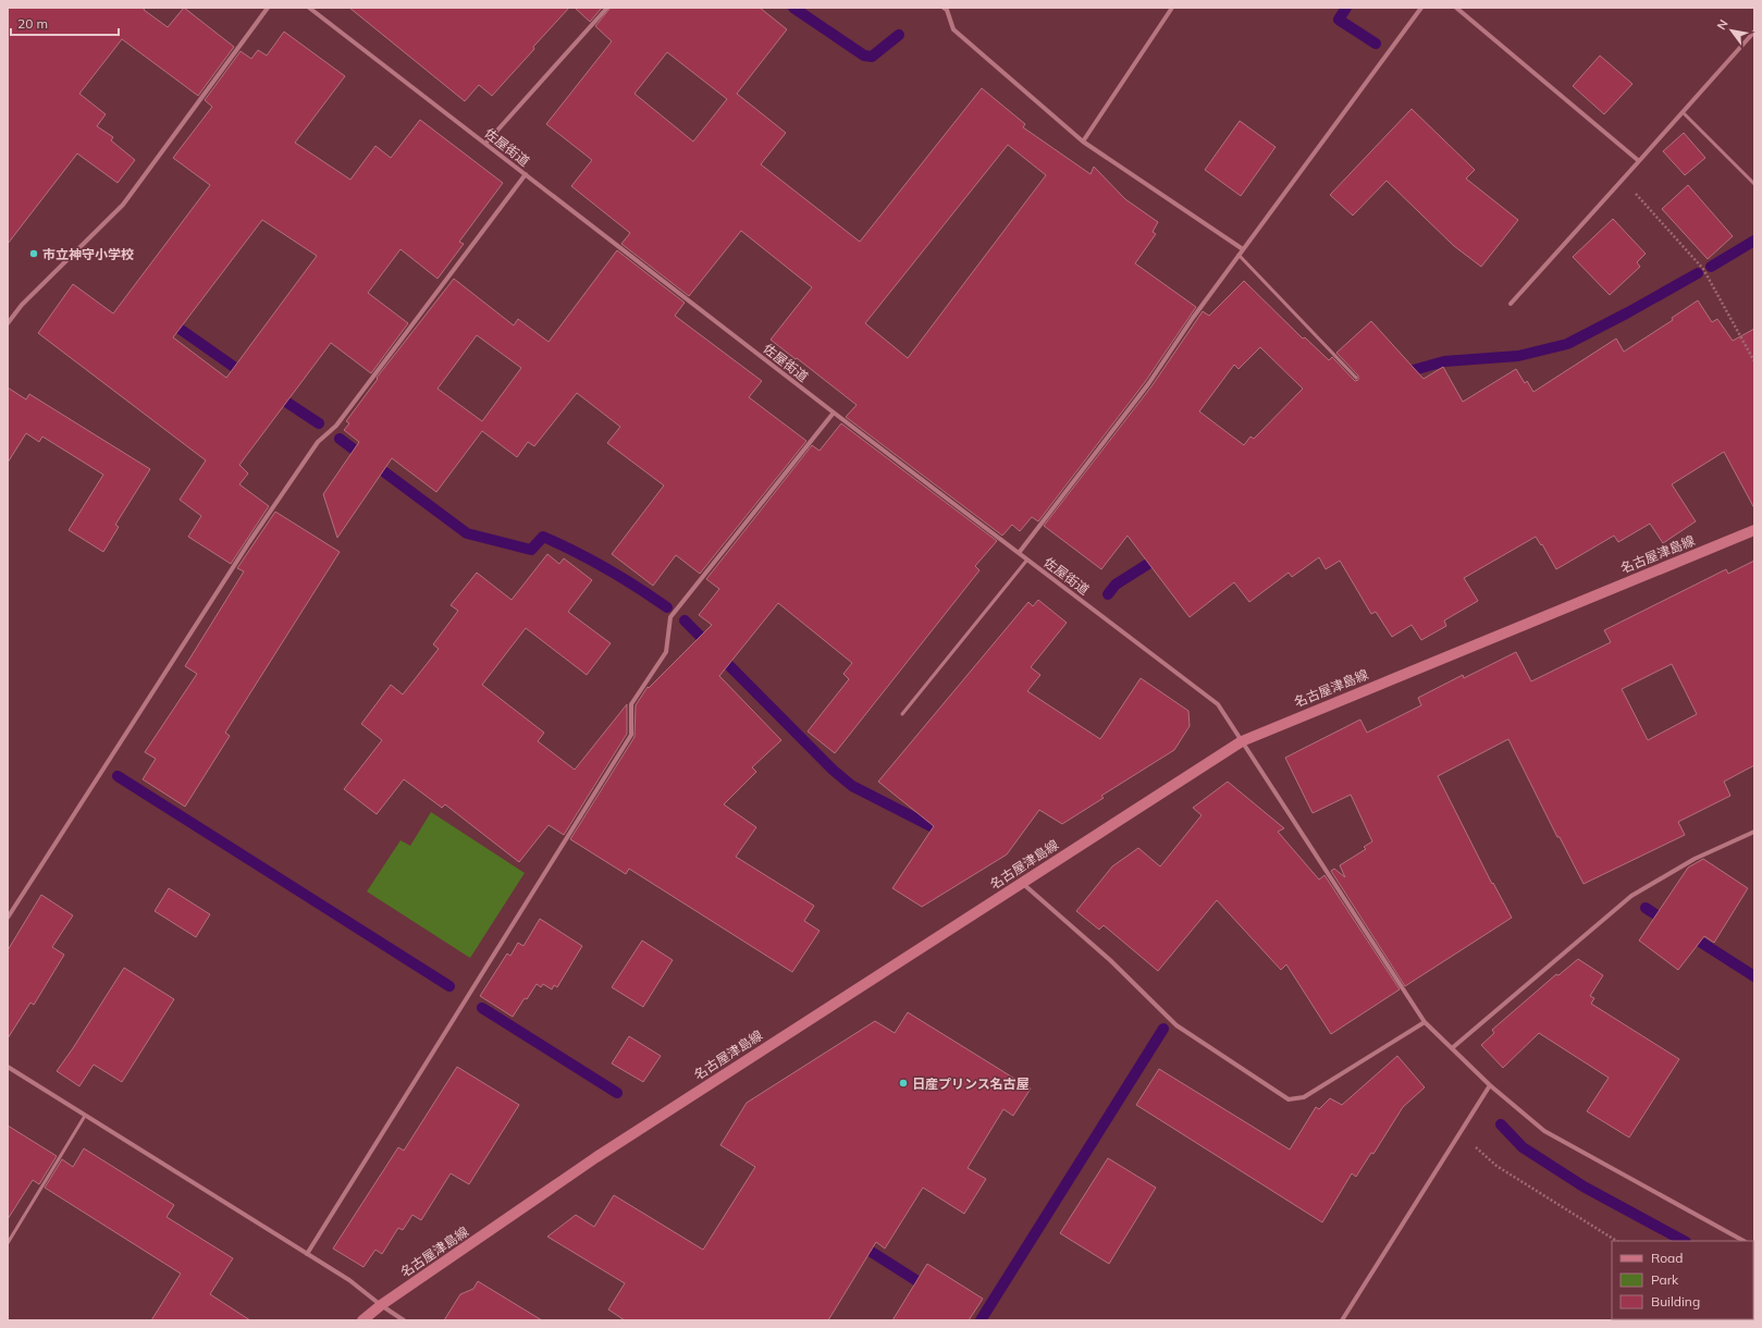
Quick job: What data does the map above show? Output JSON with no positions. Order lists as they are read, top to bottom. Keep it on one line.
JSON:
{"streets":{"main road":["名古屋津島線"],"street":["佐屋街道"]},"crossings":[["佐屋街道","名古屋津島線"]],"places":["市立神守小学校","日産プリンス名古屋"],"legend":["Road","Park","Building"],"scale_bar":"20 m","north":"top left"}
